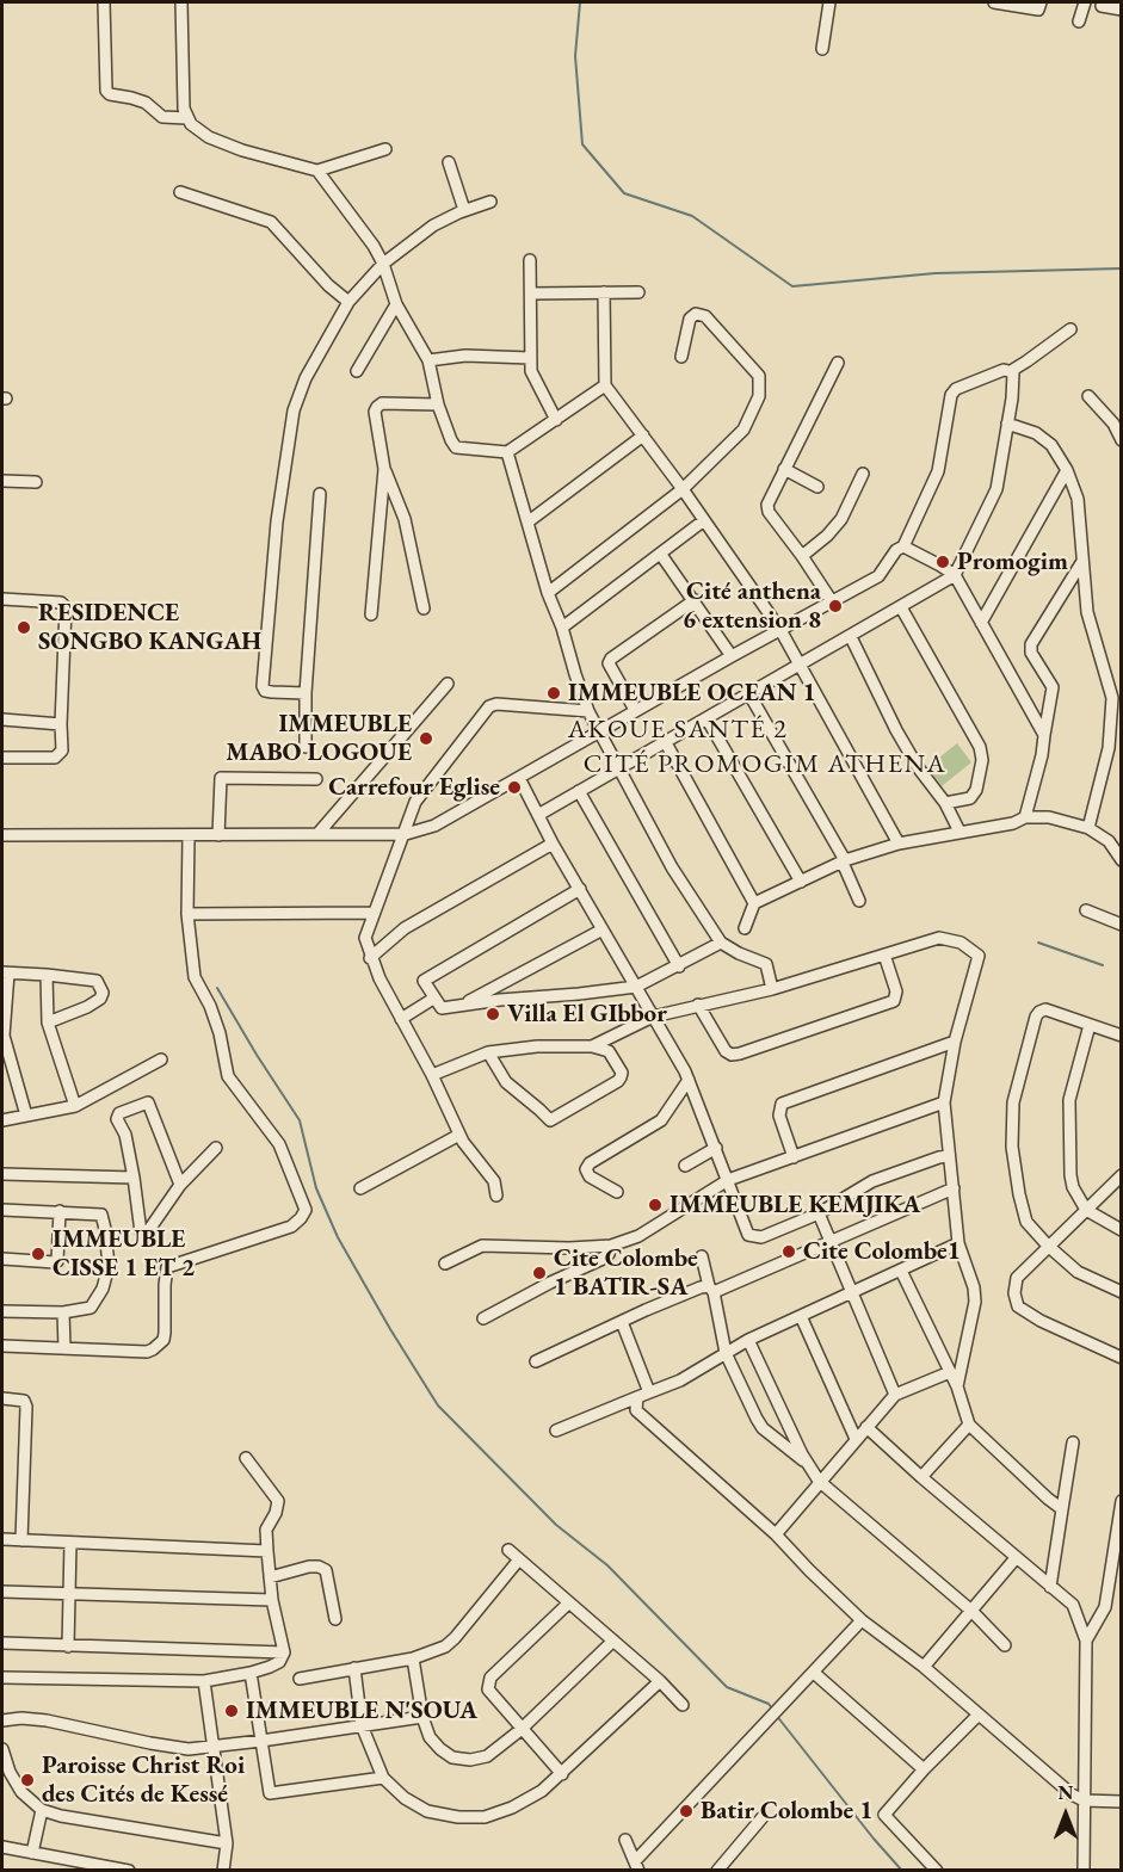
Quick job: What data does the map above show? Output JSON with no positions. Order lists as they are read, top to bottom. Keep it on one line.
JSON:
{"districts":["AKOUE SANTÉ 2","CITÉ PROMOGIM ATHENA"],"places":["Promogim","Cité anthena 6 extension 8","RESIDENCE SONGBO KANGAH","IMMEUBLE OCEAN 1","IMMEUBLE MABO LOGOUE","Carrefour Eglise","Villa El GIbbor","IMMEUBLE KEMJIKA","Cite Colombe1","IMMEUBLE CISSE 1 ET 2","Cite Colombe 1 BATIR-SA","IMMEUBLE N'SOUA","Paroisse Christ Roi des Cités de Kessé","Batir Colombe 1"],"north":"top"}
